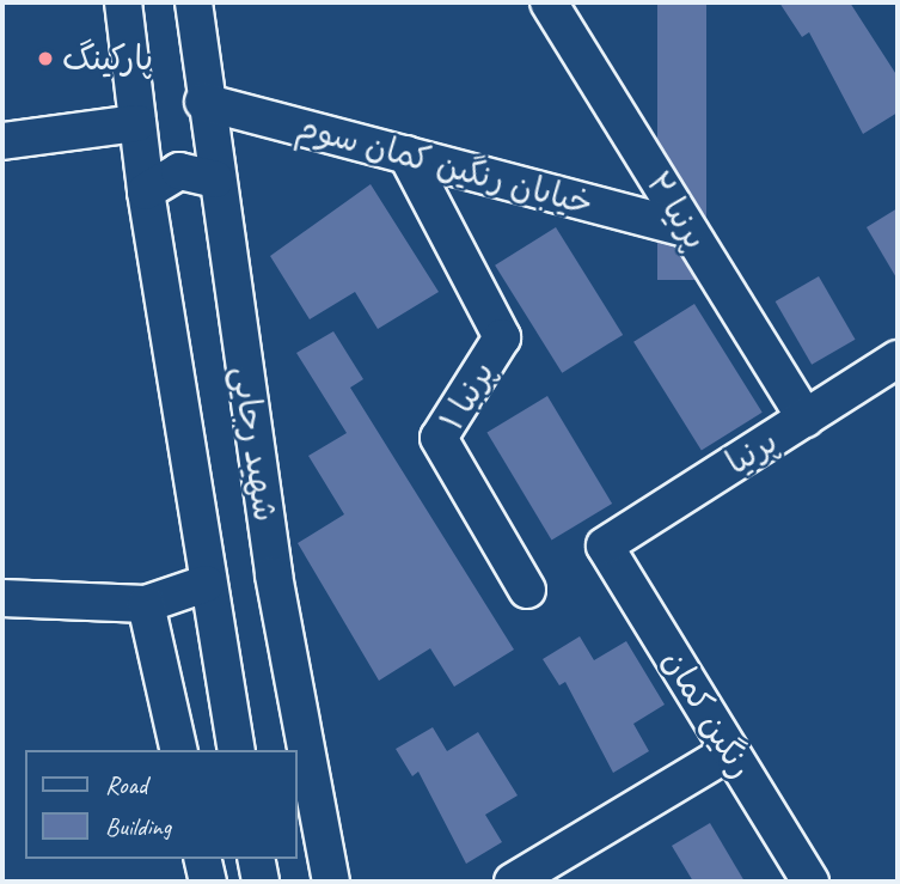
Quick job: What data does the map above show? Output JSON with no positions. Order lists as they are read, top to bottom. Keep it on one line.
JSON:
{"streets":{"street":["خیابان رنگین کمان سوم","پرنیا ۲","پرنیا ۱","شهید رجایی","پرنیا","رنگین کمان"]},"crossings":[["خیابان رنگین کمان سوم","پرنیا ۲"],["خیابان رنگین کمان سوم","پرنیا ۱"],["خیابان رنگین کمان سوم","شهید رجایی"],["پرنیا ۲","پرنیا"],["پرنیا","رنگین کمان"]],"places":["پارکینگ"],"legend":["Road","Building"]}
